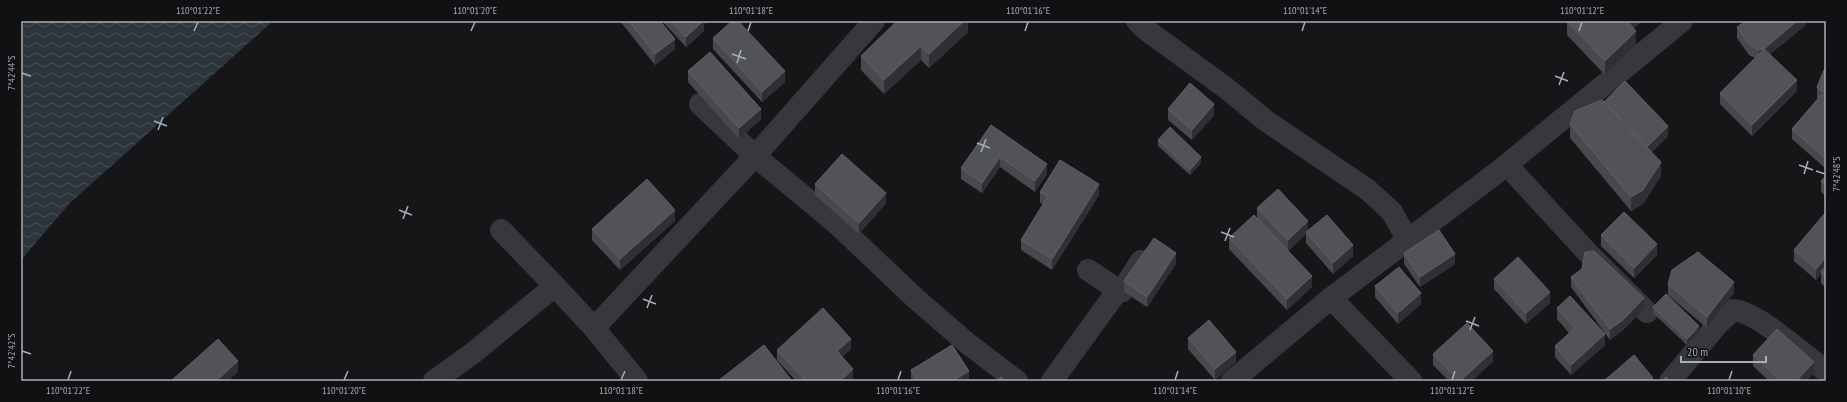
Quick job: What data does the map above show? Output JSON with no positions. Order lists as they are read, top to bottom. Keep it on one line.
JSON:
{"scale_bar":"20 m","coordinates":["110°01'22\"E","110°01'20\"E","110°01'18\"E","110°01'16\"E","110°01'14\"E","110°01'12\"E","7°42'44\"S","7°42'48\"S","7°42'42\"S","110°01'10\"E"]}
